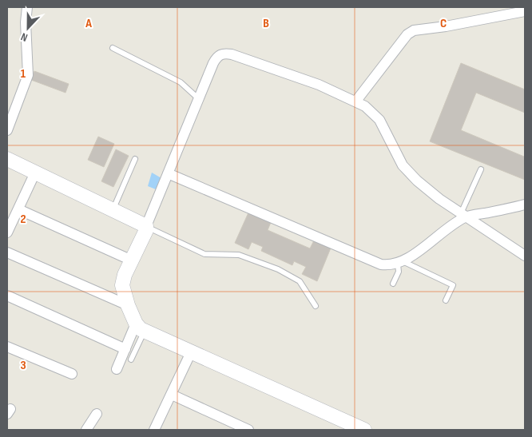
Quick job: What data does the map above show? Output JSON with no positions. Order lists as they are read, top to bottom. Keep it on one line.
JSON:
{"north":"bottom","grid":{"columns":["A","B","C"],"rows":["1","2","3"]}}
